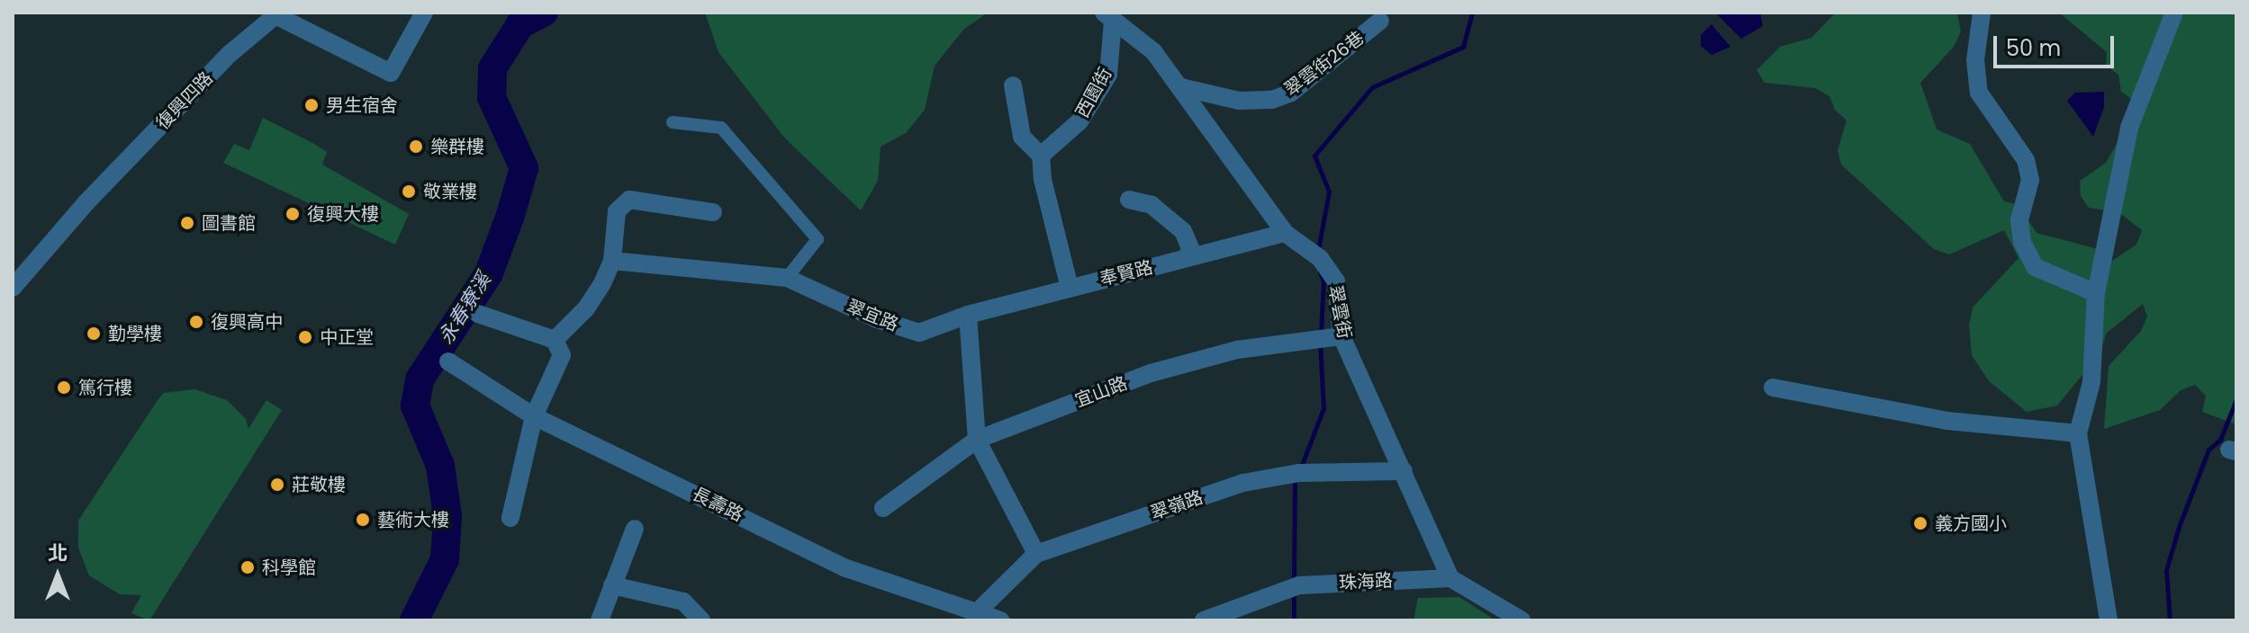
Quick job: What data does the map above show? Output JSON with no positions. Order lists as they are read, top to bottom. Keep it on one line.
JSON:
{"streets":{"street":["翠雲街26巷","西園街","復興四路","奉賢路","翠雲街","翠宜路","宜山路","長壽路","翠嶺路","珠海路"]},"crossings":[["翠雲街26巷","翠雲街"],["西園街","翠雲街"],["奉賢路","翠雲街"],["奉賢路","翠宜路"],["翠雲街","宜山路"],["翠雲街","翠嶺路"],["翠雲街","珠海路"],["長壽路","翠嶺路"]],"water":["永春寮溪"],"places":["男生宿舍","樂群樓","敬業樓","復興大樓","圖書館","復興高中","勤學樓","中正堂","篤行樓","莊敬樓","藝術大樓","義方國小","科學館"],"scale_bar":"50 m","north":"top"}
